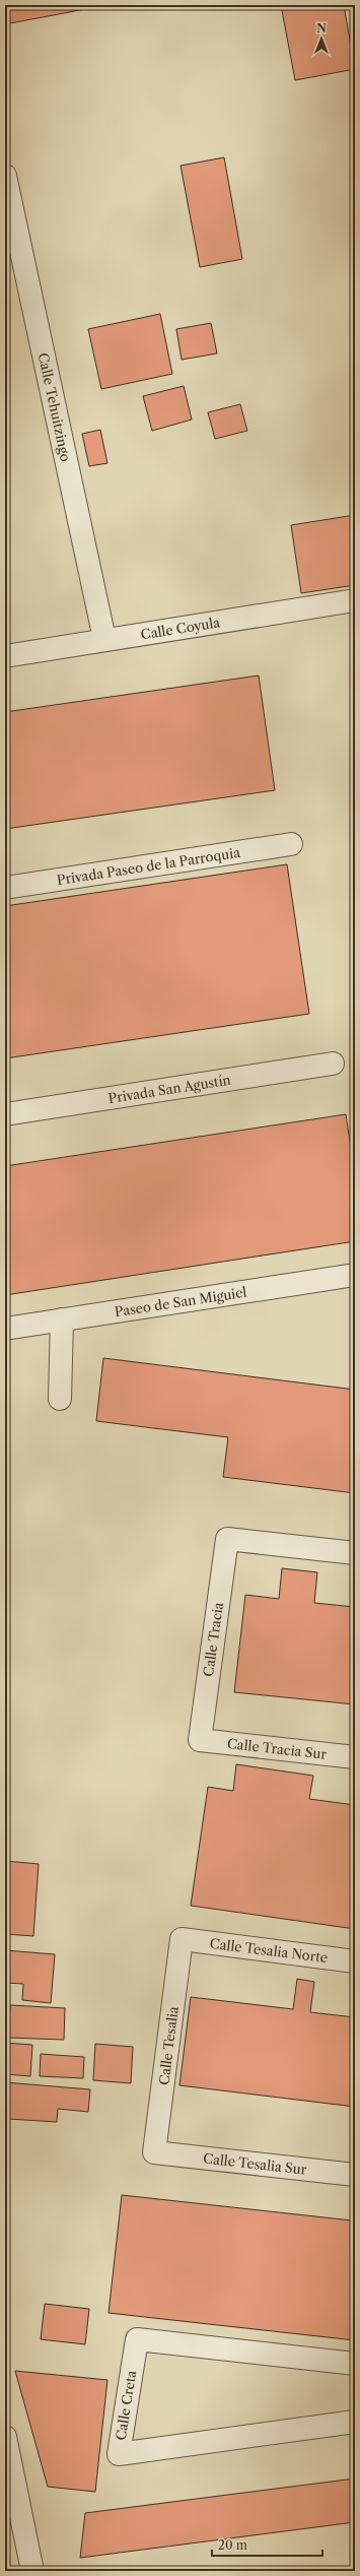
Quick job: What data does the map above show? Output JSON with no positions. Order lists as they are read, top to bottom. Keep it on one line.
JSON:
{"streets":{"street":["Calle Tehuitzingo","Calle Coyula","Privada Paseo de la Parroquia","Privada San Agustín","Paseo de San Miguiel","Calle Tracia","Calle Tracia Sur","Calle Tesalia Norte","Calle Tesalia","Calle Tesalia Sur","Calle Creta"]},"crossings":[["Calle Tehuitzingo","Calle Coyula"],["Calle Tracia","Calle Tracia Sur"],["Calle Tesalia Norte","Calle Tesalia"],["Calle Tesalia","Calle Tesalia Sur"]],"scale_bar":"20 m","north":"top"}
